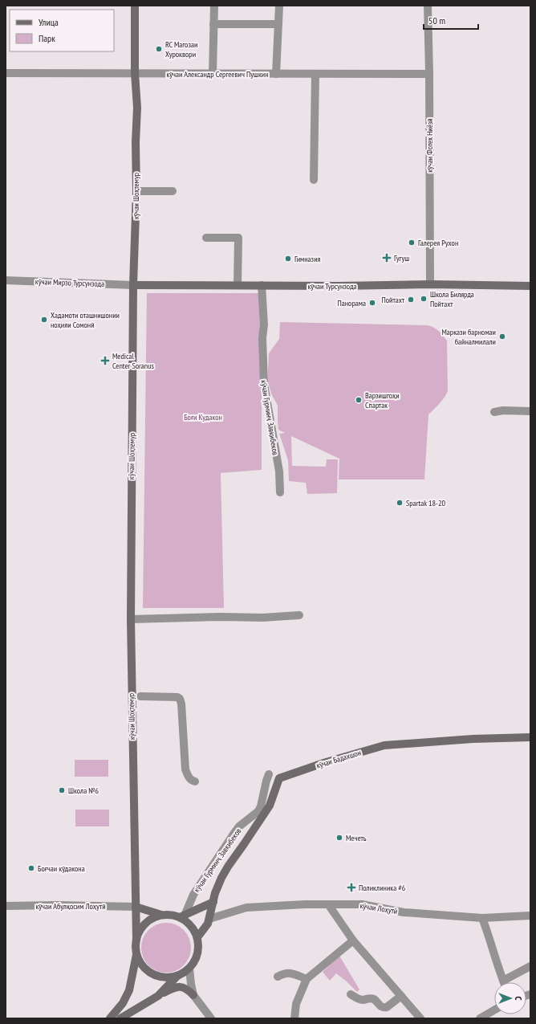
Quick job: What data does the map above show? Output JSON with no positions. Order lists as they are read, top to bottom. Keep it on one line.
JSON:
{"streets":{"main road":["кӯчаи Шоҳтемур","кӯчаи Турсунзода","кӯчаи Бадахшон"],"street":["кӯчаи Александр Сергеевич Пушкин","кӯчаи Фотех Ниёзӣ","кӯчаи Мирзо Турсунзода","кӯчаи Гурминҷ Завқибеков","кӯчаи Абулқосим Лоҳутӣ","кӯчаи Лоҳутӣ"]},"crossings":[["кӯчаи Александр Сергеевич Пушкин","кӯчаи Фотех Ниёзӣ"],["кӯчаи Александр Сергеевич Пушкин","кӯчаи Шоҳтемур"],["кӯчаи Фотех Ниёзӣ","кӯчаи Турсунзода"],["кӯчаи Шоҳтемур","кӯчаи Мирзо Турсунзода"],["кӯчаи Шоҳтемур","кӯчаи Турсунзода"],["кӯчаи Шоҳтемур","кӯчаи Гурминҷ Завқибеков"],["кӯчаи Шоҳтемур","кӯчаи Абулқосим Лоҳутӣ"],["кӯчаи Мирзо Турсунзода","кӯчаи Турсунзода"],["кӯчаи Турсунзода","кӯчаи Гурминҷ Завқибеков"]],"parks":["Боғи Кудакон"],"places":{"other":["RC Магозаи Хуроквори","Галерея Рухон","Гимназия","Школа Билярда Пойтахт","Пойтахт","Панорама","Хадамоти оташнишонии ноҳияи Сомонӣ","Маркази барномаи байналмилали","Варзишгоҳи Спартак","Spartak 18-20","Школа №6","Мечеть","Боғчаи кӯдакона"],"health":["Гугуш","Medical Center Soranus","Поликлиника #6"]},"legend":["Улица","Парк"],"scale_bar":"50 m","north":"right"}
